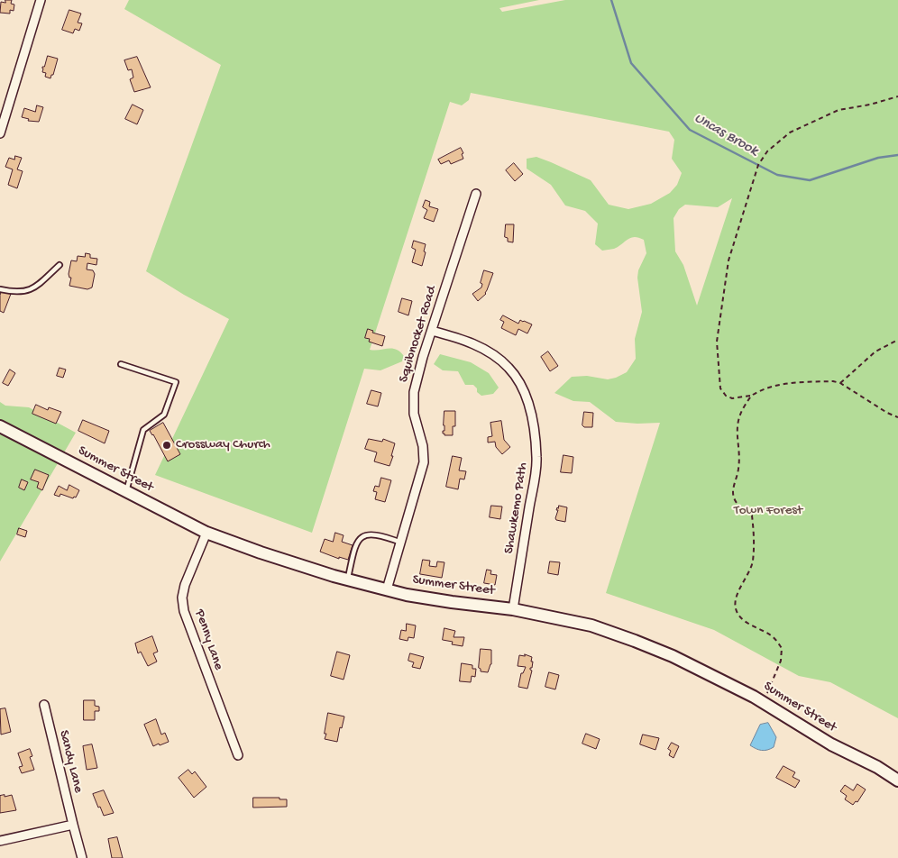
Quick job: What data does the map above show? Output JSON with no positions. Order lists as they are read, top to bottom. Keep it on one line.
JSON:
{"streets":{"main road":["Summer Street"],"street":["Squibnocket Road","Shawkemo Path","Penny Lane","Sandy Lane"]},"crossings":[["Squibnocket Road","Summer Street"],["Squibnocket Road","Shawkemo Path"],["Summer Street","Shawkemo Path"],["Summer Street","Penny Lane"]],"water":["Uncas Brook"],"parks":["Town Forest"],"places":["Crossway Church"]}
